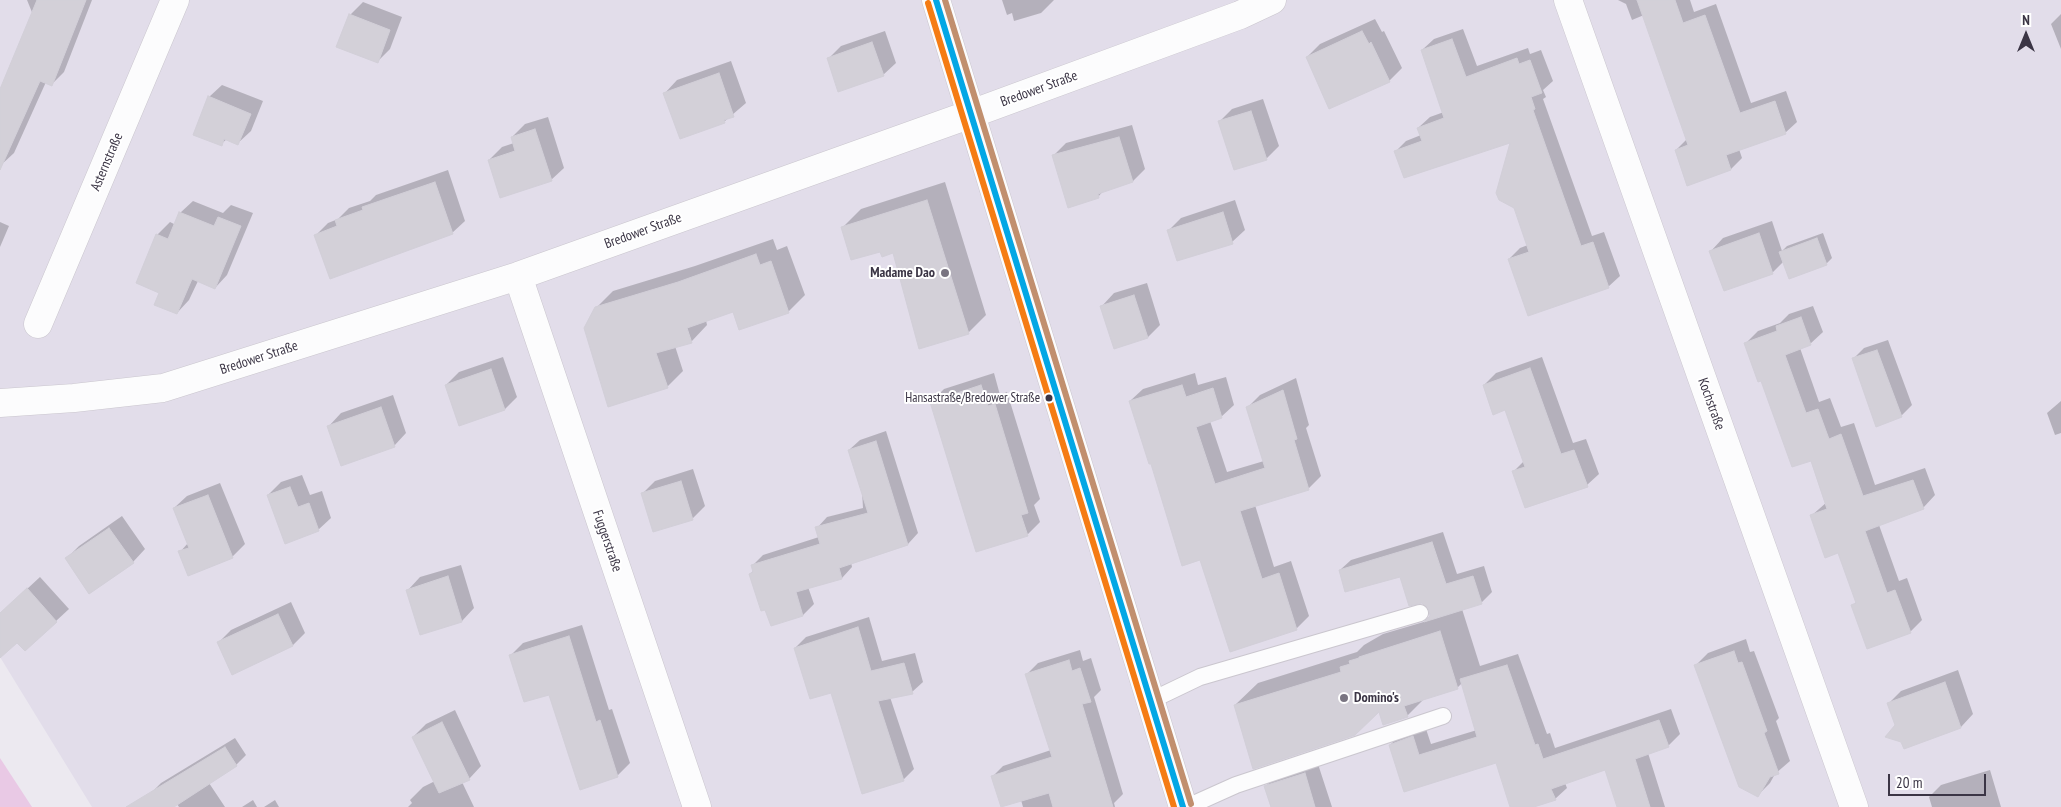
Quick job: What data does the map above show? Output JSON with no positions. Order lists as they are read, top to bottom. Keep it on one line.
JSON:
{"streets":{"street":["Bredower Straße","Asternstraße","Kochstraße","Fuggerstraße"]},"crossings":[["Bredower Straße","Fuggerstraße"]],"places":["Madame Dao","Hansastraße/Bredower Straße","Domino's"],"scale_bar":"20 m","north":"top"}
